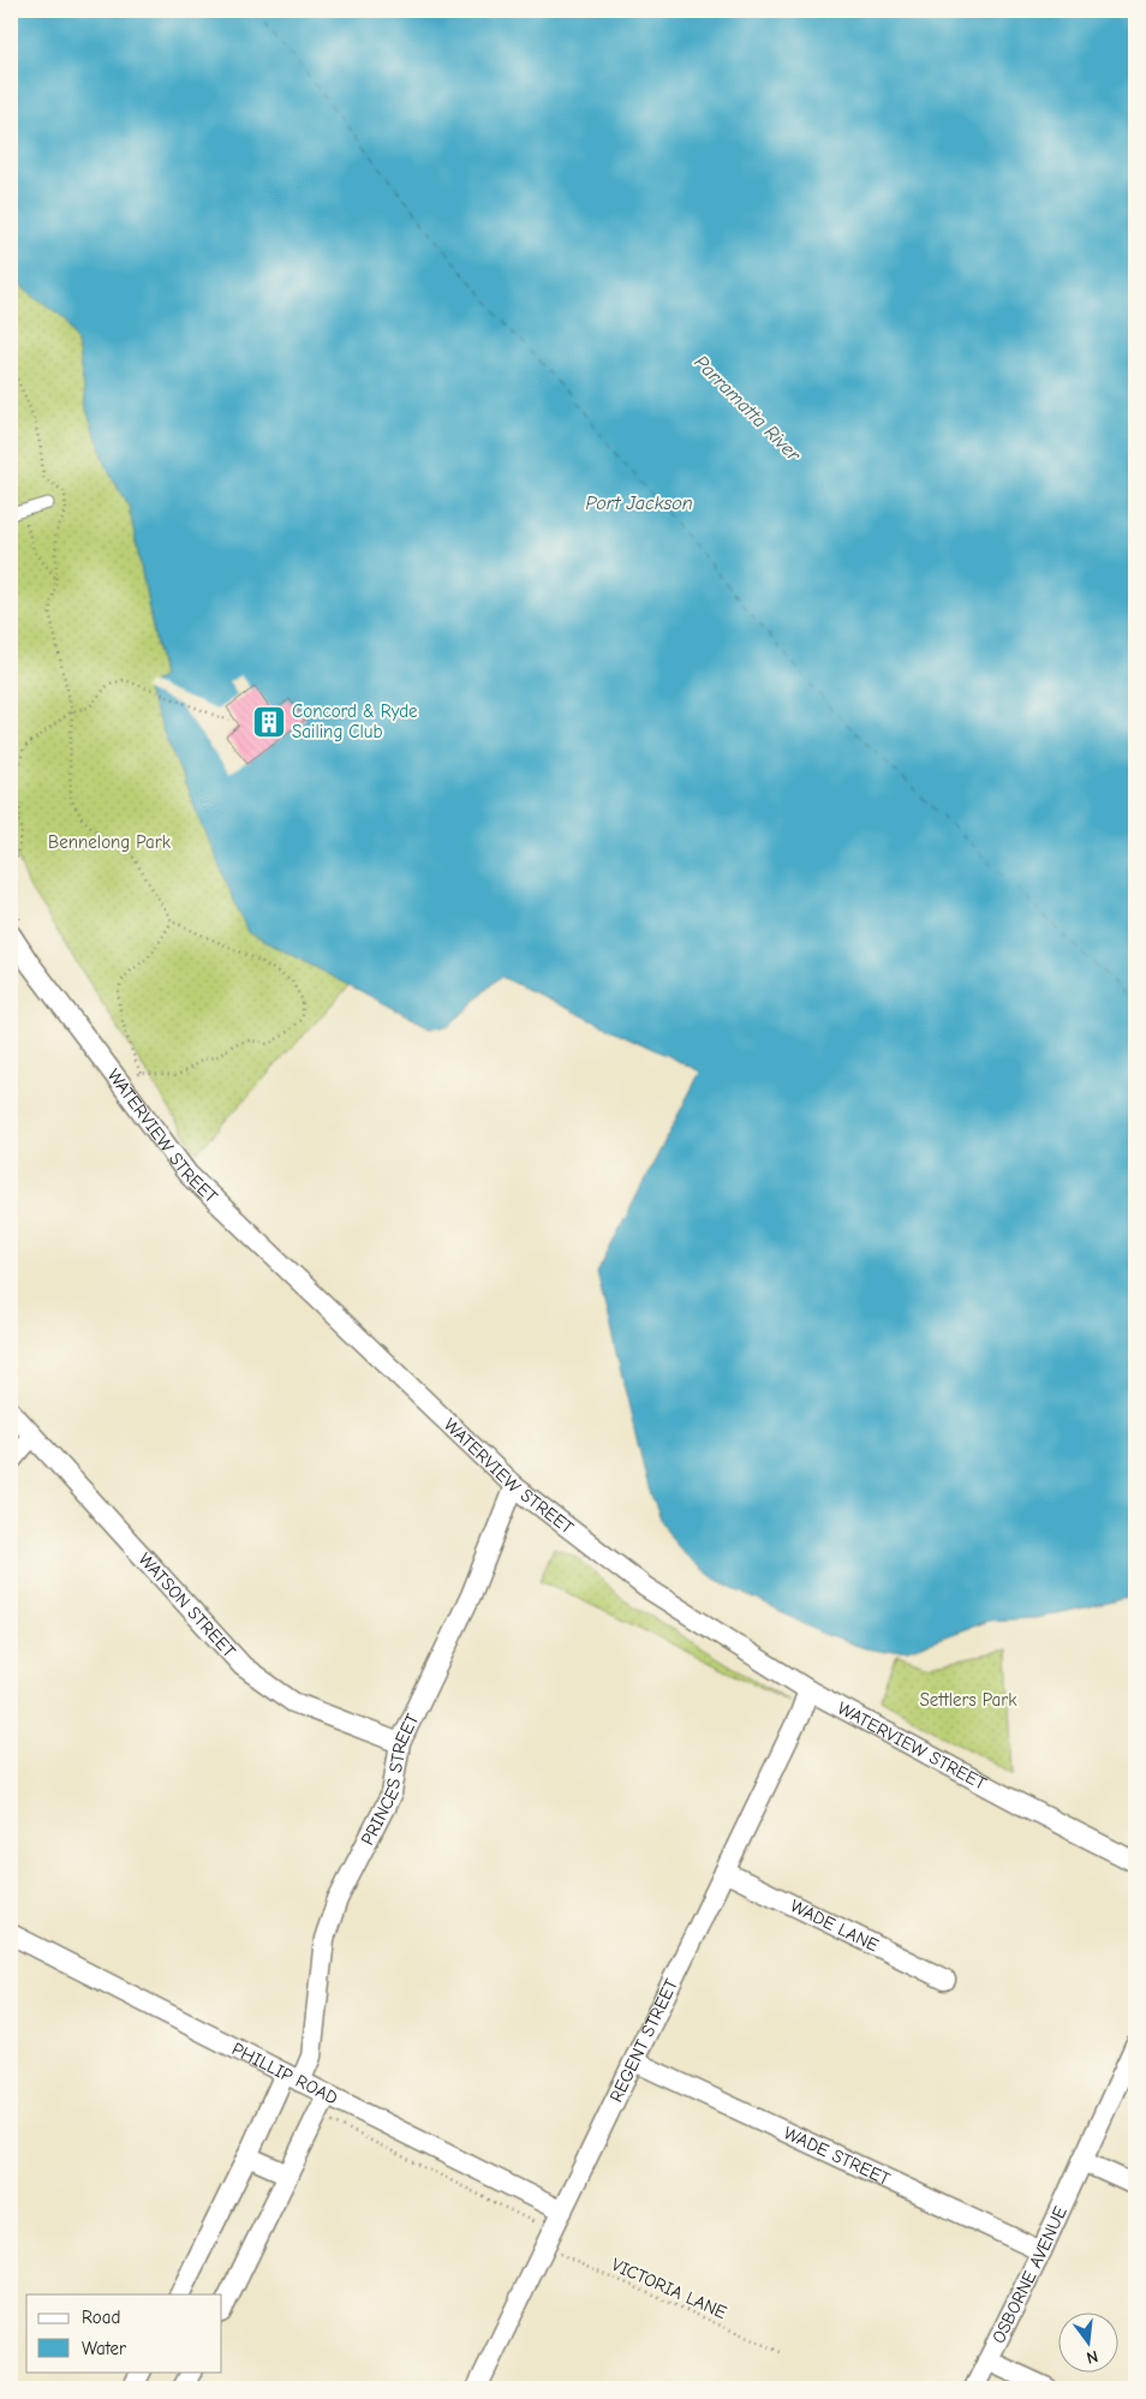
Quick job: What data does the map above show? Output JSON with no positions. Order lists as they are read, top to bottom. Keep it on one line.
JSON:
{"streets":{"street":["WATERVIEW STREET","WATSON STREET","PRINCES STREET","WADE LANE","REGENT STREET","PHILLIP ROAD","WADE STREET","OSBORNE AVENUE"],"path":["VICTORIA LANE"]},"crossings":[["WATERVIEW STREET","PRINCES STREET"],["WATERVIEW STREET","REGENT STREET"],["WATSON STREET","PRINCES STREET"],["PRINCES STREET","PHILLIP ROAD"],["WADE LANE","REGENT STREET"],["REGENT STREET","PHILLIP ROAD"],["REGENT STREET","WADE STREET"],["REGENT STREET","VICTORIA LANE"],["WADE STREET","OSBORNE AVENUE"]],"water":["Parramatta River","Port Jackson"],"parks":["Bennelong Park","Settlers Park"],"places":{"building":["Concord & Ryde Sailing Club"]},"legend":["Road","Water"],"north":"bottom"}
